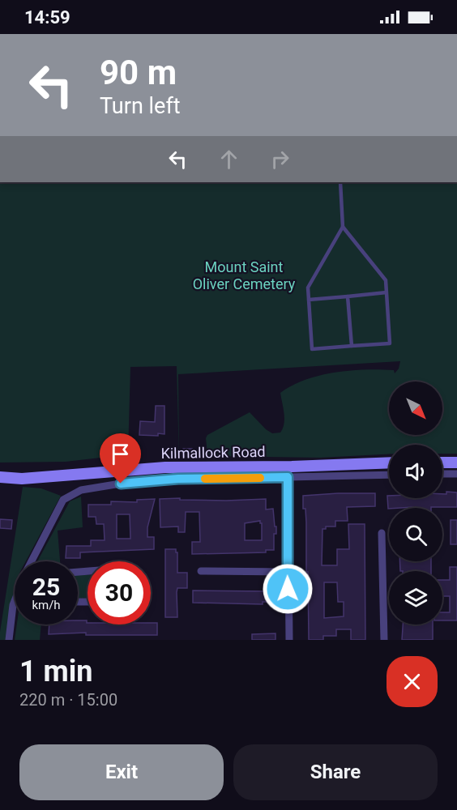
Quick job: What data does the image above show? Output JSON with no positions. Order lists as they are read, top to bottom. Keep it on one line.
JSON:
{"streets":{"main road":["Kilmallock Road"]},"parks":["Mount Saint Oliver Cemetery"],"north":"bottom right","page":{"status":"14:59","turn":["90 m","Turn left"],"speed":"25 km/h","limit":"30","heading":["1 min","220 m · 15:00"],"buttons":["Exit","Share"]}}
